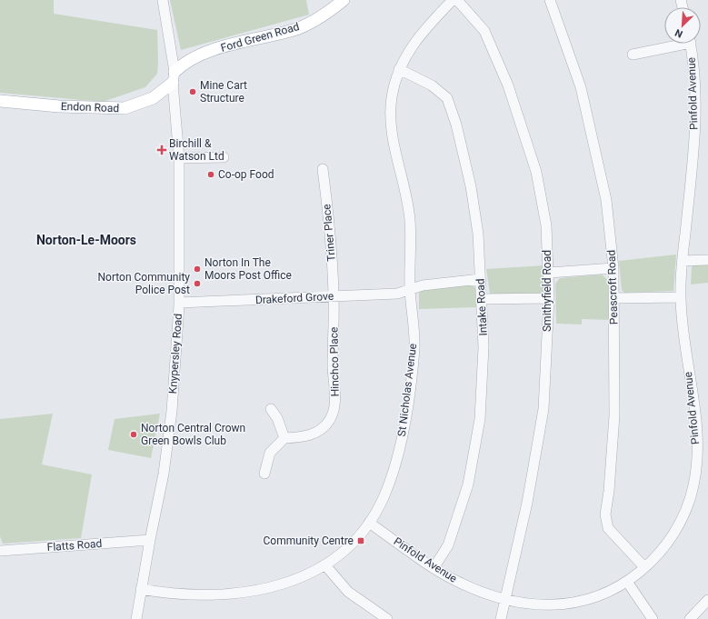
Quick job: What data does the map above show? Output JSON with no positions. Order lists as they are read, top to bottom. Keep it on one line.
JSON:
{"streets":{"main road":["Ford Green Road","Endon Road"],"street":["Pinfold Avenue","Triner Place","Peascroft Road","Smithyfield Road","Drakeford Grove","Intake Road","Knypersley Road","Hinchco Place","St Nicholas Avenue","Flatts Road"]},"crossings":[["Ford Green Road","Endon Road"],["Ford Green Road","Knypersley Road"],["Pinfold Avenue","Peascroft Road"],["Pinfold Avenue","Smithyfield Road"],["Pinfold Avenue","Intake Road"],["Pinfold Avenue","St Nicholas Avenue"],["Endon Road","Knypersley Road"],["Triner Place","Drakeford Grove"],["Triner Place","Hinchco Place"],["Drakeford Grove","Intake Road"],["Drakeford Grove","Knypersley Road"],["Drakeford Grove","Hinchco Place"],["Drakeford Grove","St Nicholas Avenue"],["Intake Road","St Nicholas Avenue"],["Knypersley Road","St Nicholas Avenue"],["Knypersley Road","Flatts Road"]],"districts":["Norton-Le-Moors"],"places":{"other":["Mine Cart Structure","Co-op Food","Norton In The Moors Post Office","Norton Community Police Post","Norton Central Crown Green Bowls Club"],"health":["Birchill & Watson Ltd"],"transit":["Community Centre"]},"north":"bottom left"}
